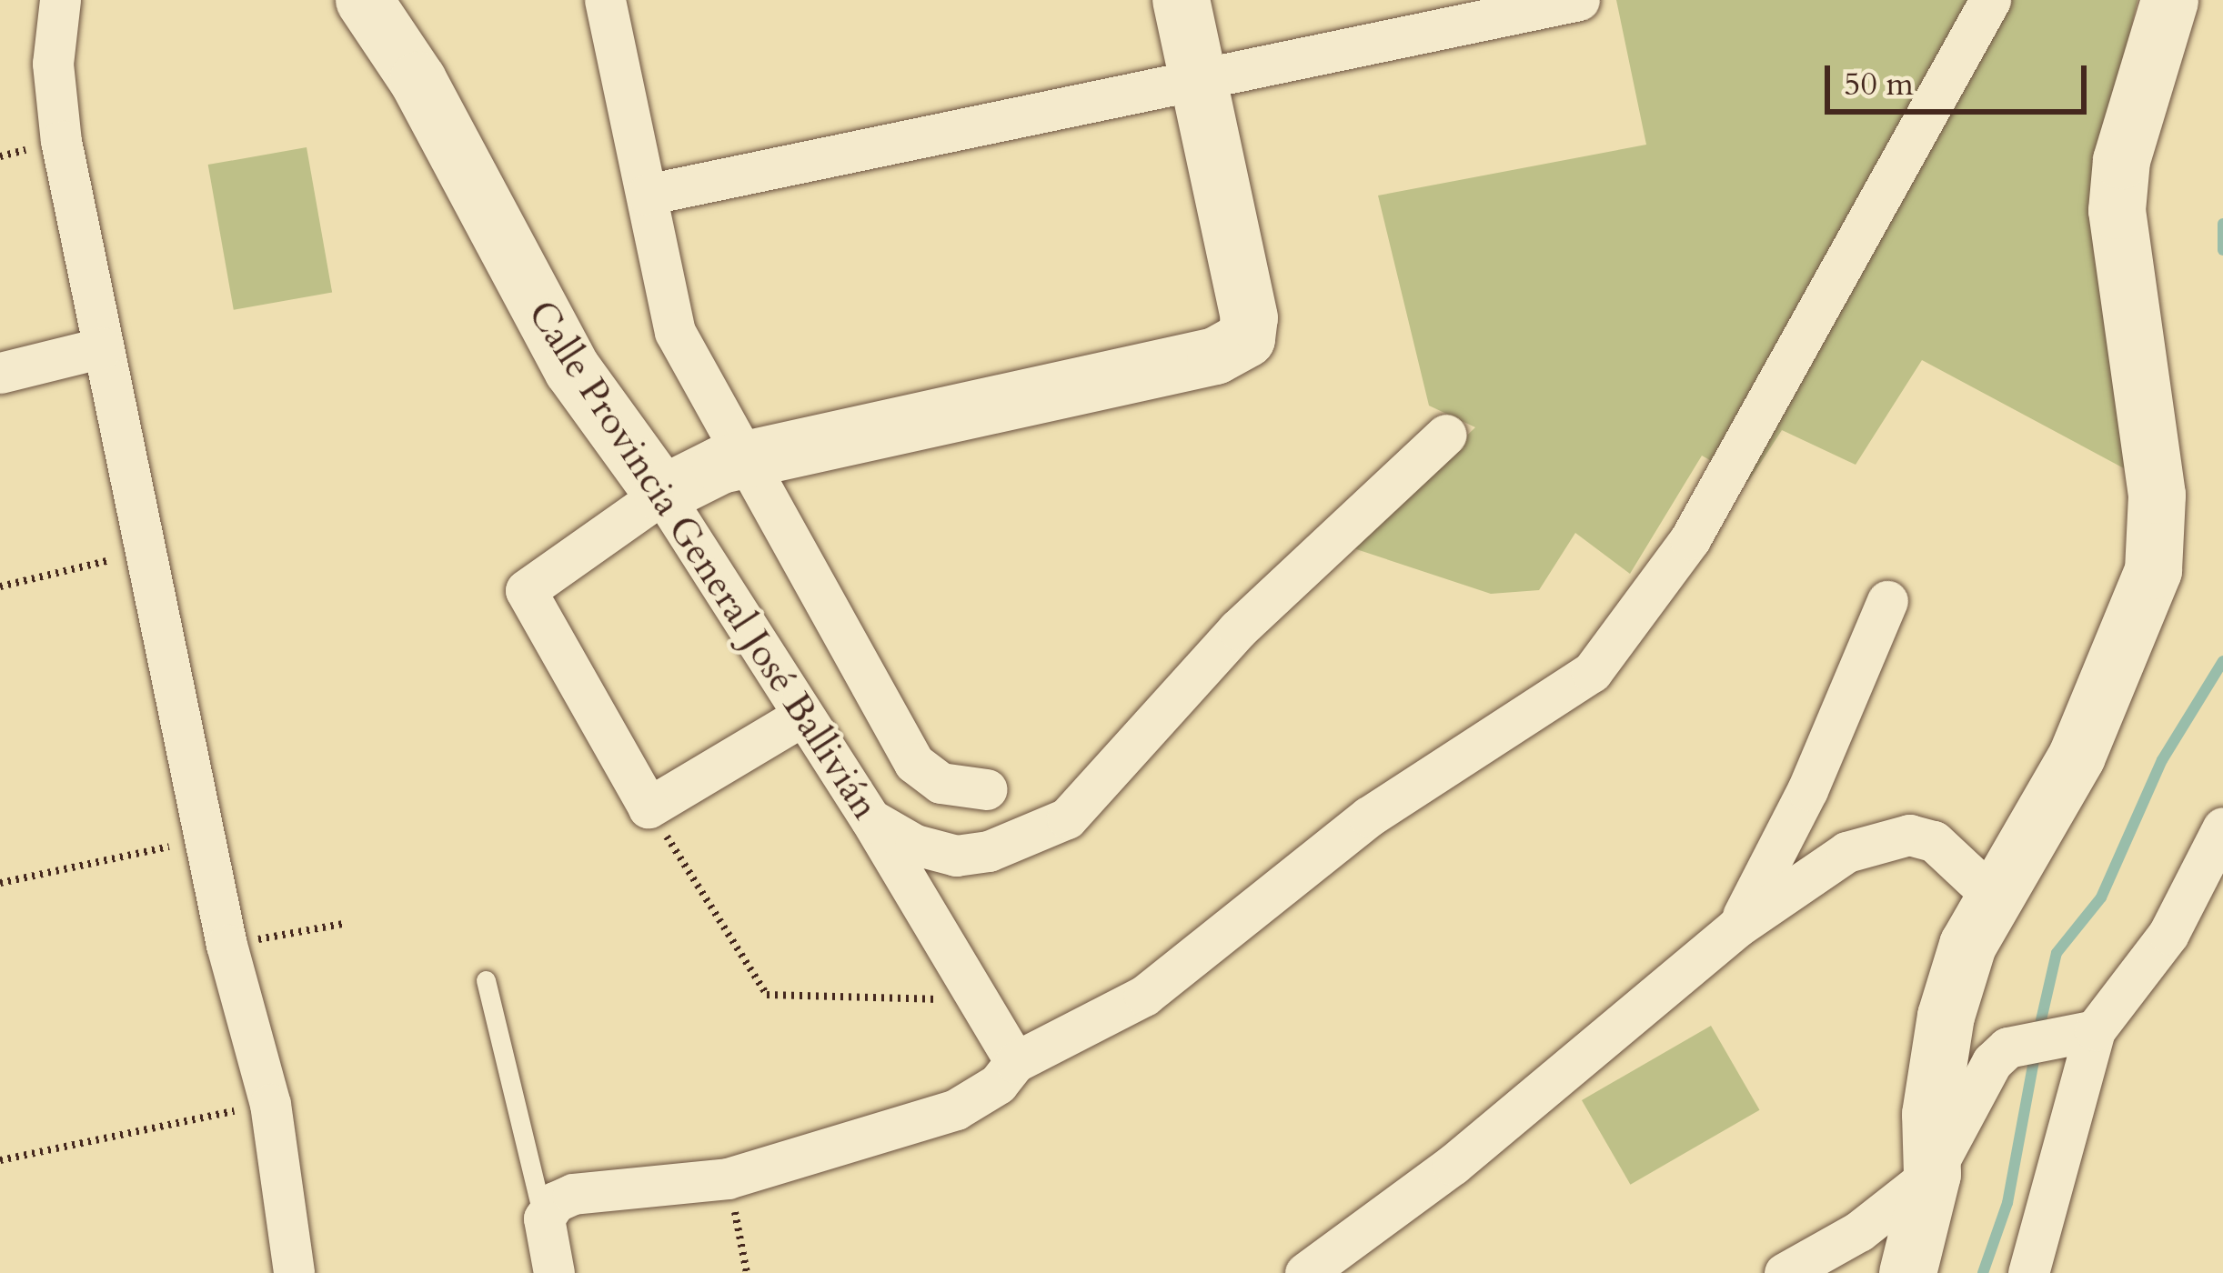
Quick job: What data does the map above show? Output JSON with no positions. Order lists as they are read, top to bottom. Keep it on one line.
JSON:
{"streets":{"street":["Calle Provincia General José Ballivián"]},"scale_bar":"50 m"}
